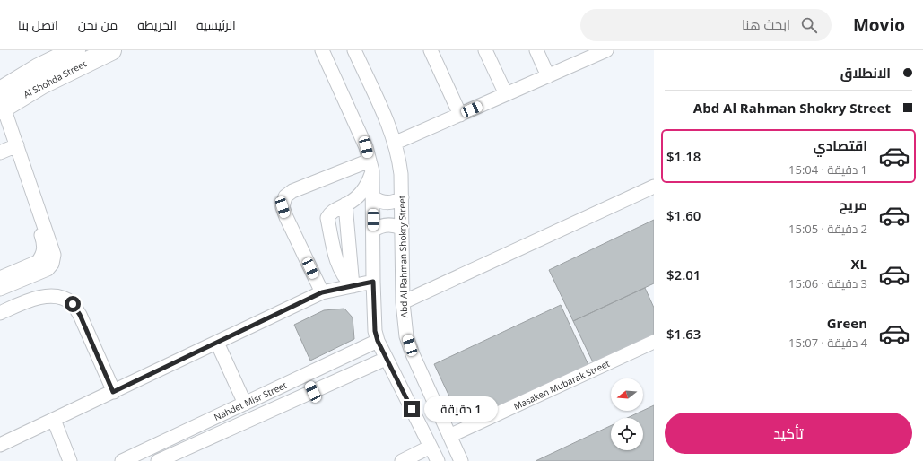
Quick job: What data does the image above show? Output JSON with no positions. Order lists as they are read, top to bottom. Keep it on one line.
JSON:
{"streets":{"highway":["Al Shohda Street"],"street":["Abd Al Rahman Shokry Street","Masaken Mubarak Street","Nahdet Misr Street"]},"crossings":[["Abd Al Rahman Shokry Street","Masaken Mubarak Street"]],"north":"left","page":{"header":"Movio","search":"ابحث هنا","nav":["الرئيسية","الخريطة","من نحن","اتصل بنا"],"banner":["الانطلاق","Abd Al Rahman Shokry Street"],"list":[{"name":"اقتصادي","note":"1 دقيقة · 15:04","value":"$1.18"},{"name":"مريح","note":"2 دقيقة · 15:05","value":"$1.60"},{"name":"XL","note":"3 دقيقة · 15:06","value":"$2.01"},{"name":"Green","note":"4 دقيقة · 15:07","value":"$1.63"}],"bubble":"1 دقيقة","buttons":"تأكيد"}}
